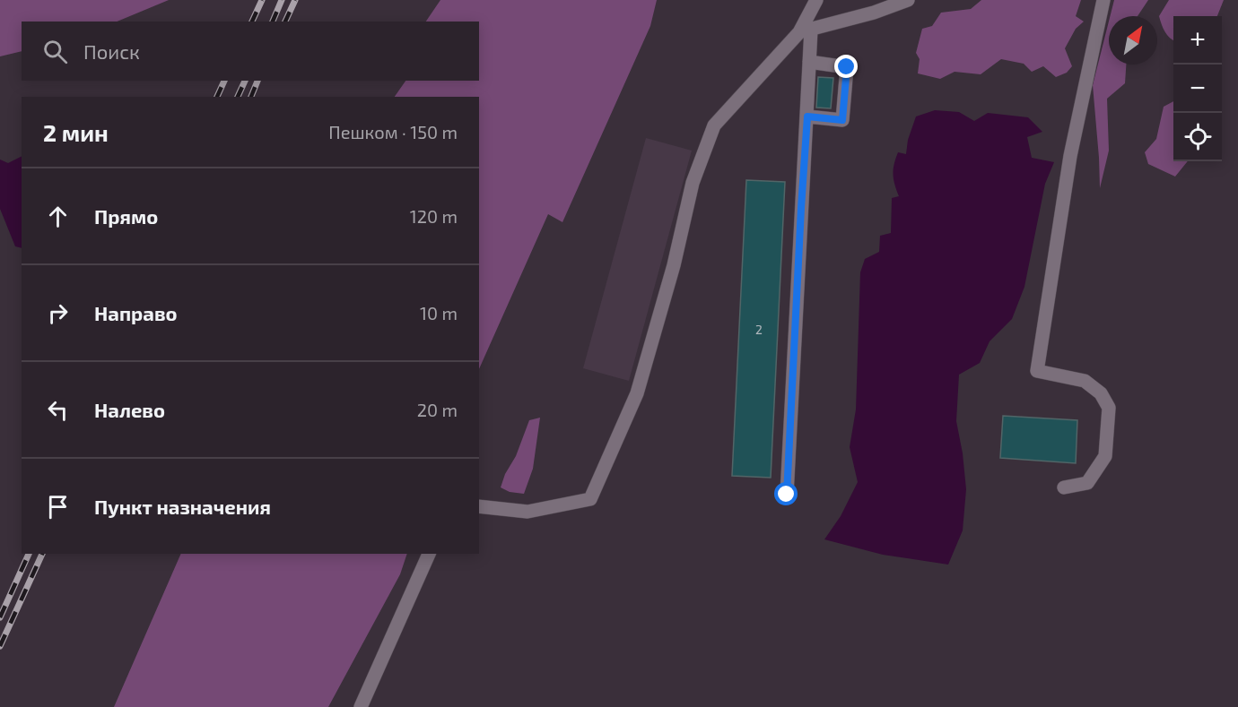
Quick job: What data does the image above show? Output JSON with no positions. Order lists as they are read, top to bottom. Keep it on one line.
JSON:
{"house_numbers":["2"],"north":"top right","page":{"map_buttons":["+","−"],"search":"Поиск","heading":["2 мин","Пешком · 150 m"],"list":[["Прямо","120 m"],["Направо","10 m"],["Налево","20 m"],"Пункт назначения"]}}
